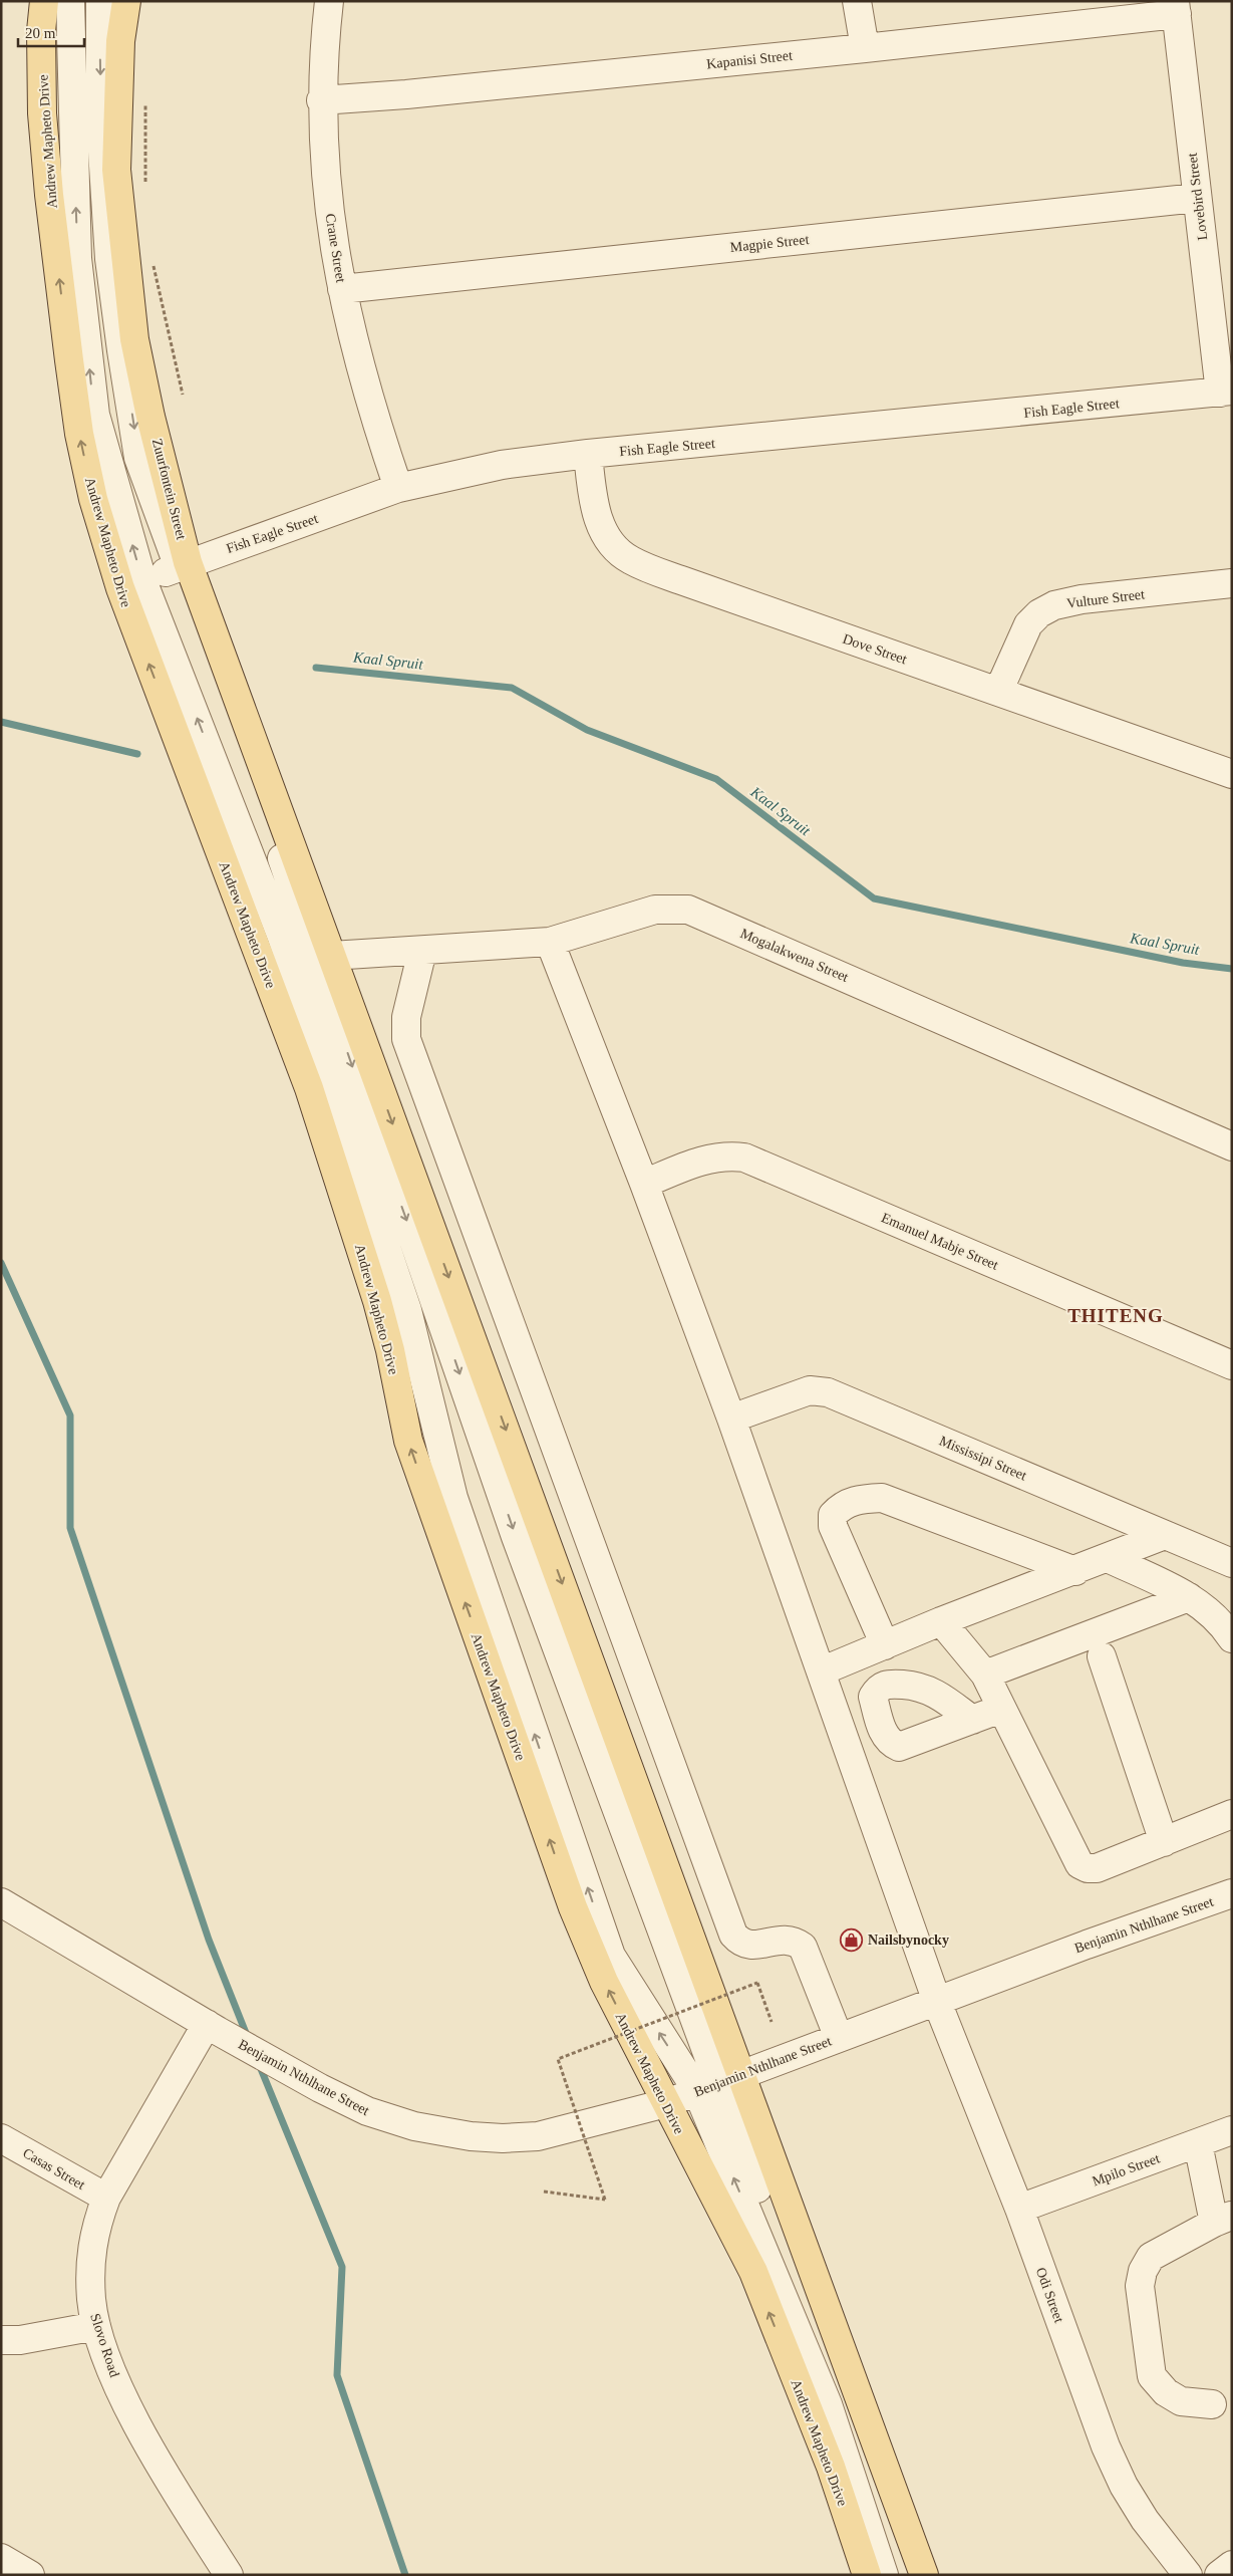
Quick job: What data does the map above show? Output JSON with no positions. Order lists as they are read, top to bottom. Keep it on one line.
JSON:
{"streets":{"main road":["Andrew Mapheto Drive","Zuurfontein Street"],"street":["Kapanisi Street","Lovebird Street","Magpie Street","Crane Street","Fish Eagle Street","Vulture Street","Dove Street","Mogalakwena Street","Emanuel Mabje Street","Mississipi Street","Benjamin Nthlhane Street","Casas Street","Mpilo Street","Odi Street","Slovo Road"]},"crossings":[["Kapanisi Street","Lovebird Street"],["Kapanisi Street","Crane Street"],["Andrew Mapheto Drive","Fish Eagle Street"],["Andrew Mapheto Drive","Benjamin Nthlhane Street"],["Lovebird Street","Magpie Street"],["Lovebird Street","Fish Eagle Street"],["Magpie Street","Crane Street"],["Crane Street","Fish Eagle Street"],["Fish Eagle Street","Zuurfontein Street"],["Fish Eagle Street","Dove Street"],["Vulture Street","Dove Street"],["Mogalakwena Street","Odi Street"],["Emanuel Mabje Street","Odi Street"],["Mississipi Street","Odi Street"],["Benjamin Nthlhane Street","Odi Street"],["Benjamin Nthlhane Street","Slovo Road"],["Casas Street","Slovo Road"],["Mpilo Street","Odi Street"]],"districts":["THITENG"],"water":["Kaal Spruit"],"places":{"shop":["Nailsbynocky"]},"scale_bar":"20 m"}
